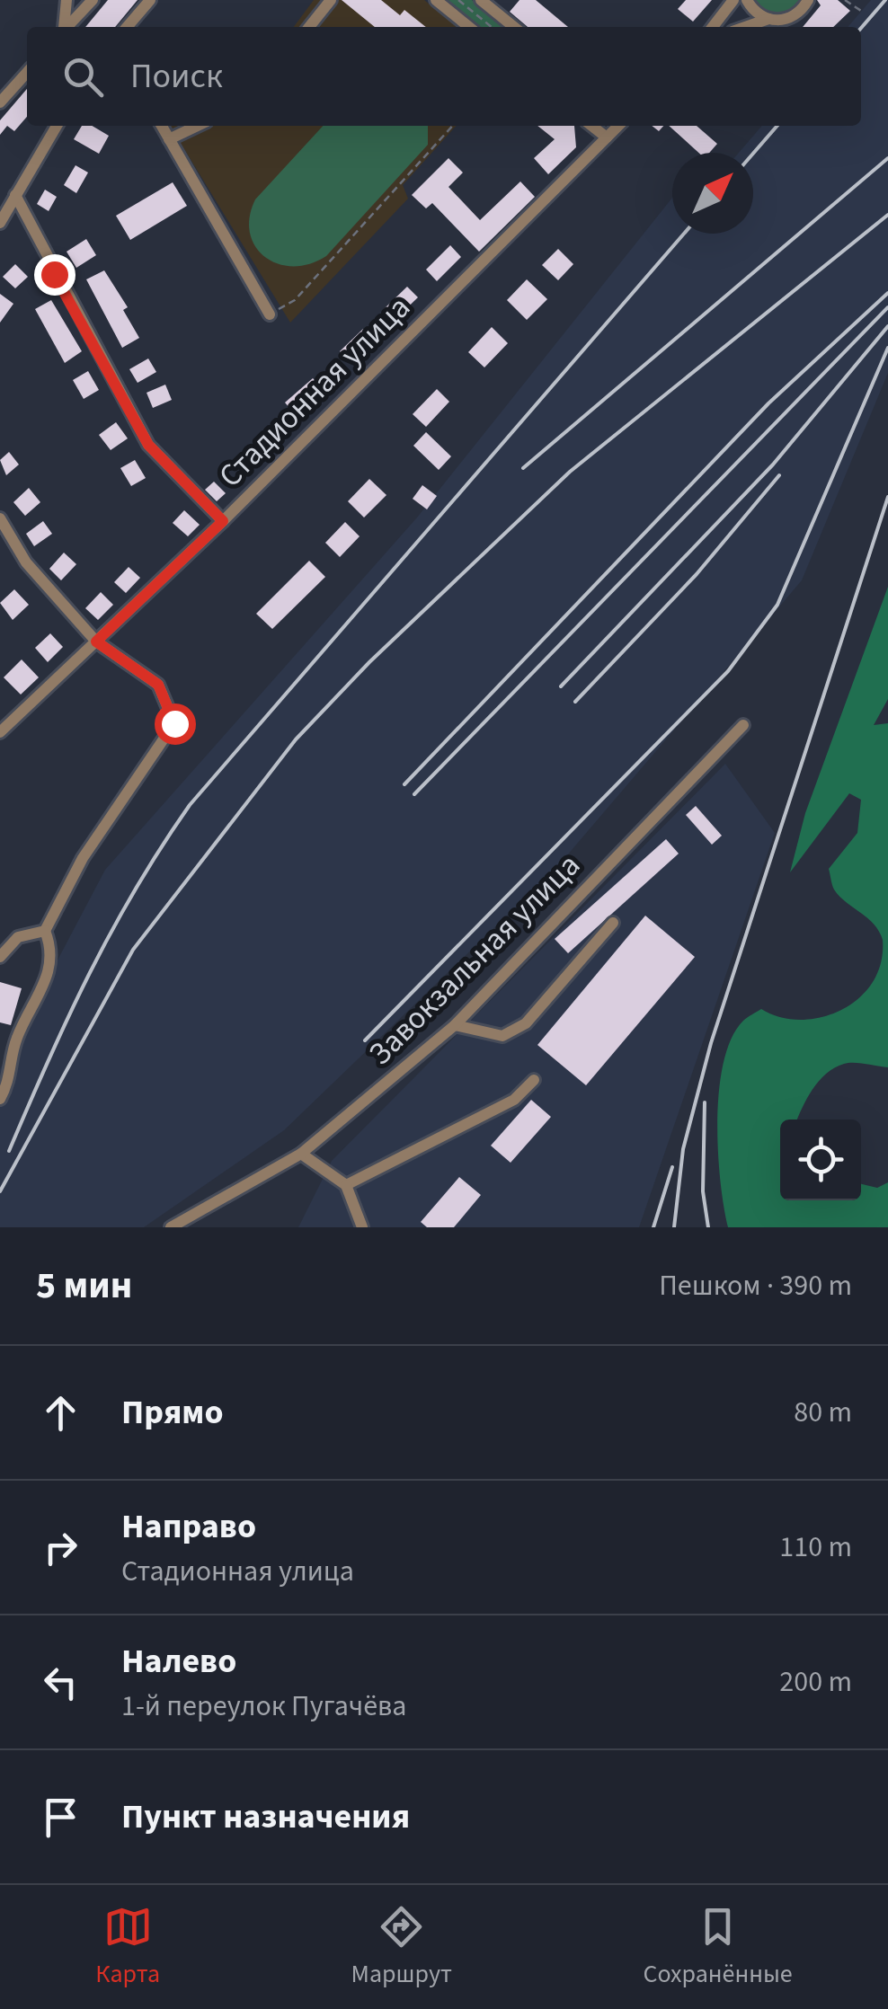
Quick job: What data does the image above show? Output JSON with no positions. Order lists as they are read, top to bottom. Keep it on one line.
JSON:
{"streets":{"street":["Стадионная улица","Завокзальная улица"]},"north":"top right","page":{"search":"Поиск","heading":["5 мин","Пешком · 390 m"],"list":[["Прямо","80 m"],["Направо","Стадионная улица","110 m"],["Налево","1-й переулок Пугачёва","200 m"],"Пункт назначения"],"nav":["Карта","Маршрут","Сохранённые"]}}
